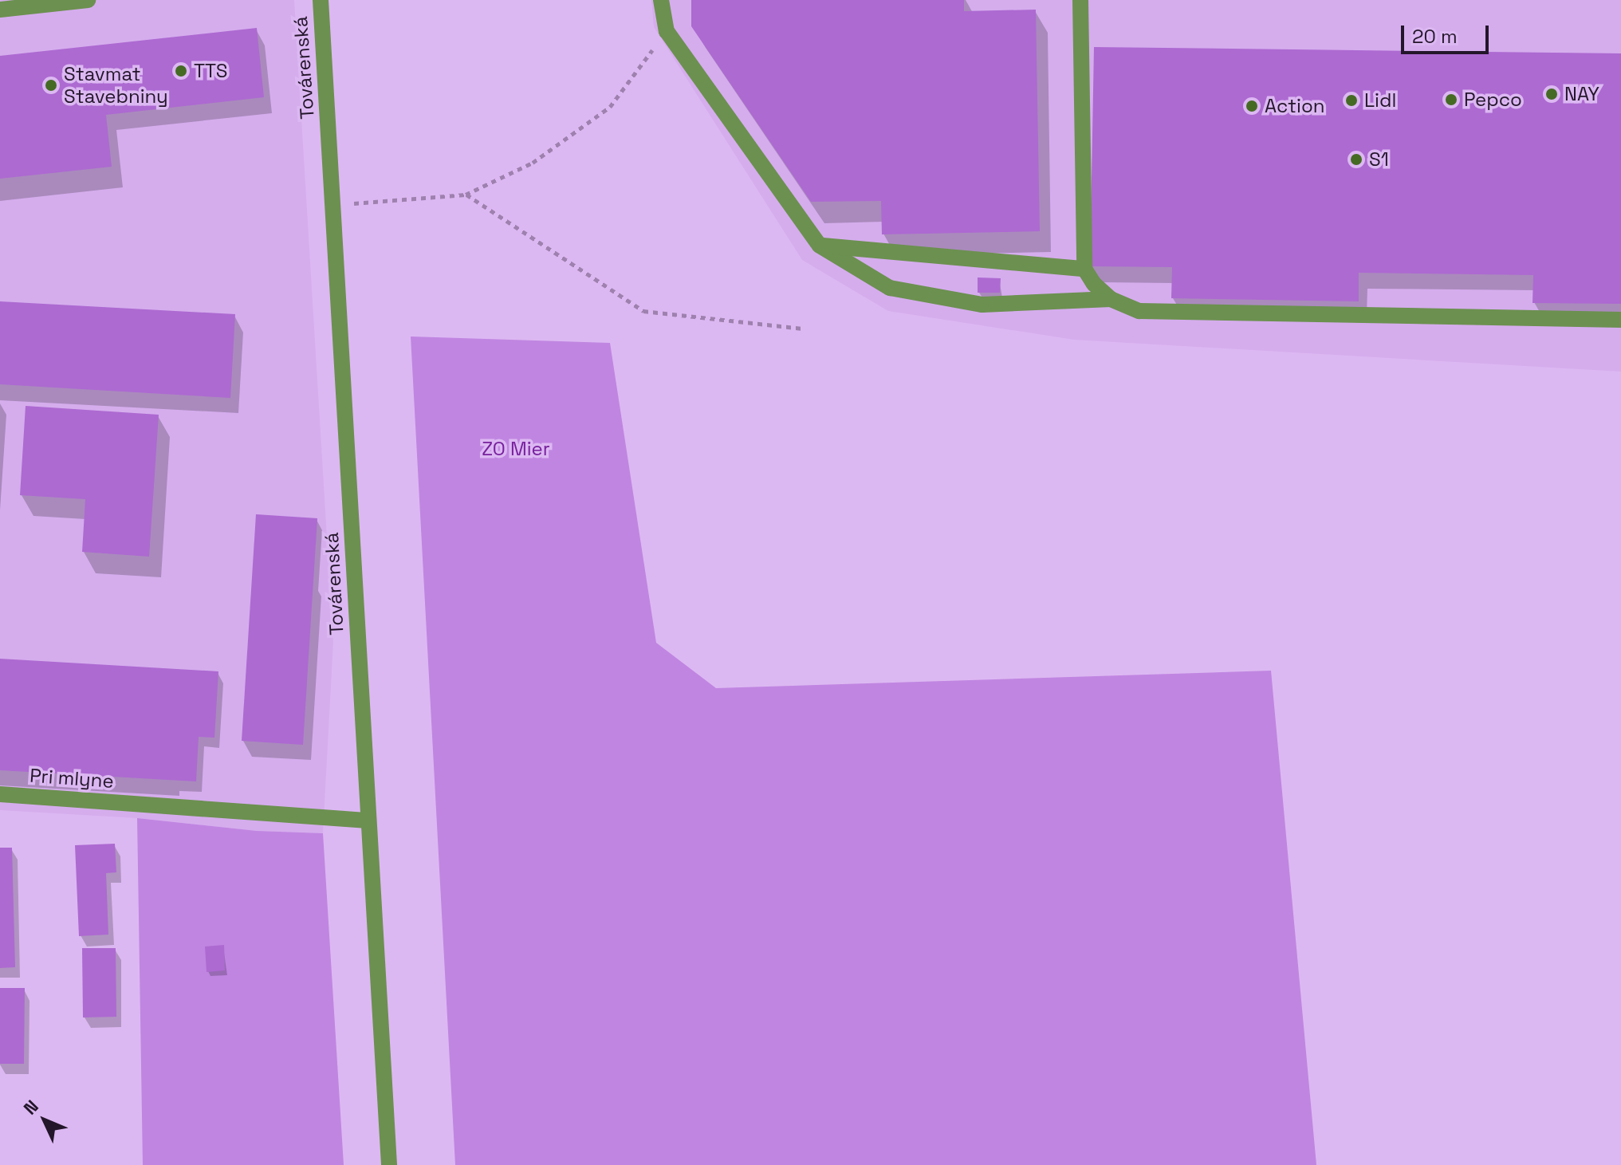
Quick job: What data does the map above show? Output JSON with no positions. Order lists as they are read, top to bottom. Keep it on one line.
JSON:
{"streets":{"street":["Továrenská","Pri mlyne"]},"crossings":[["Továrenská","Pri mlyne"]],"parks":["ZO Mier"],"places":["TTS","Stavmat Stavebniny","NAY","Pepco","Lidl","Action","S1"],"scale_bar":"20 m","north":"top left"}
